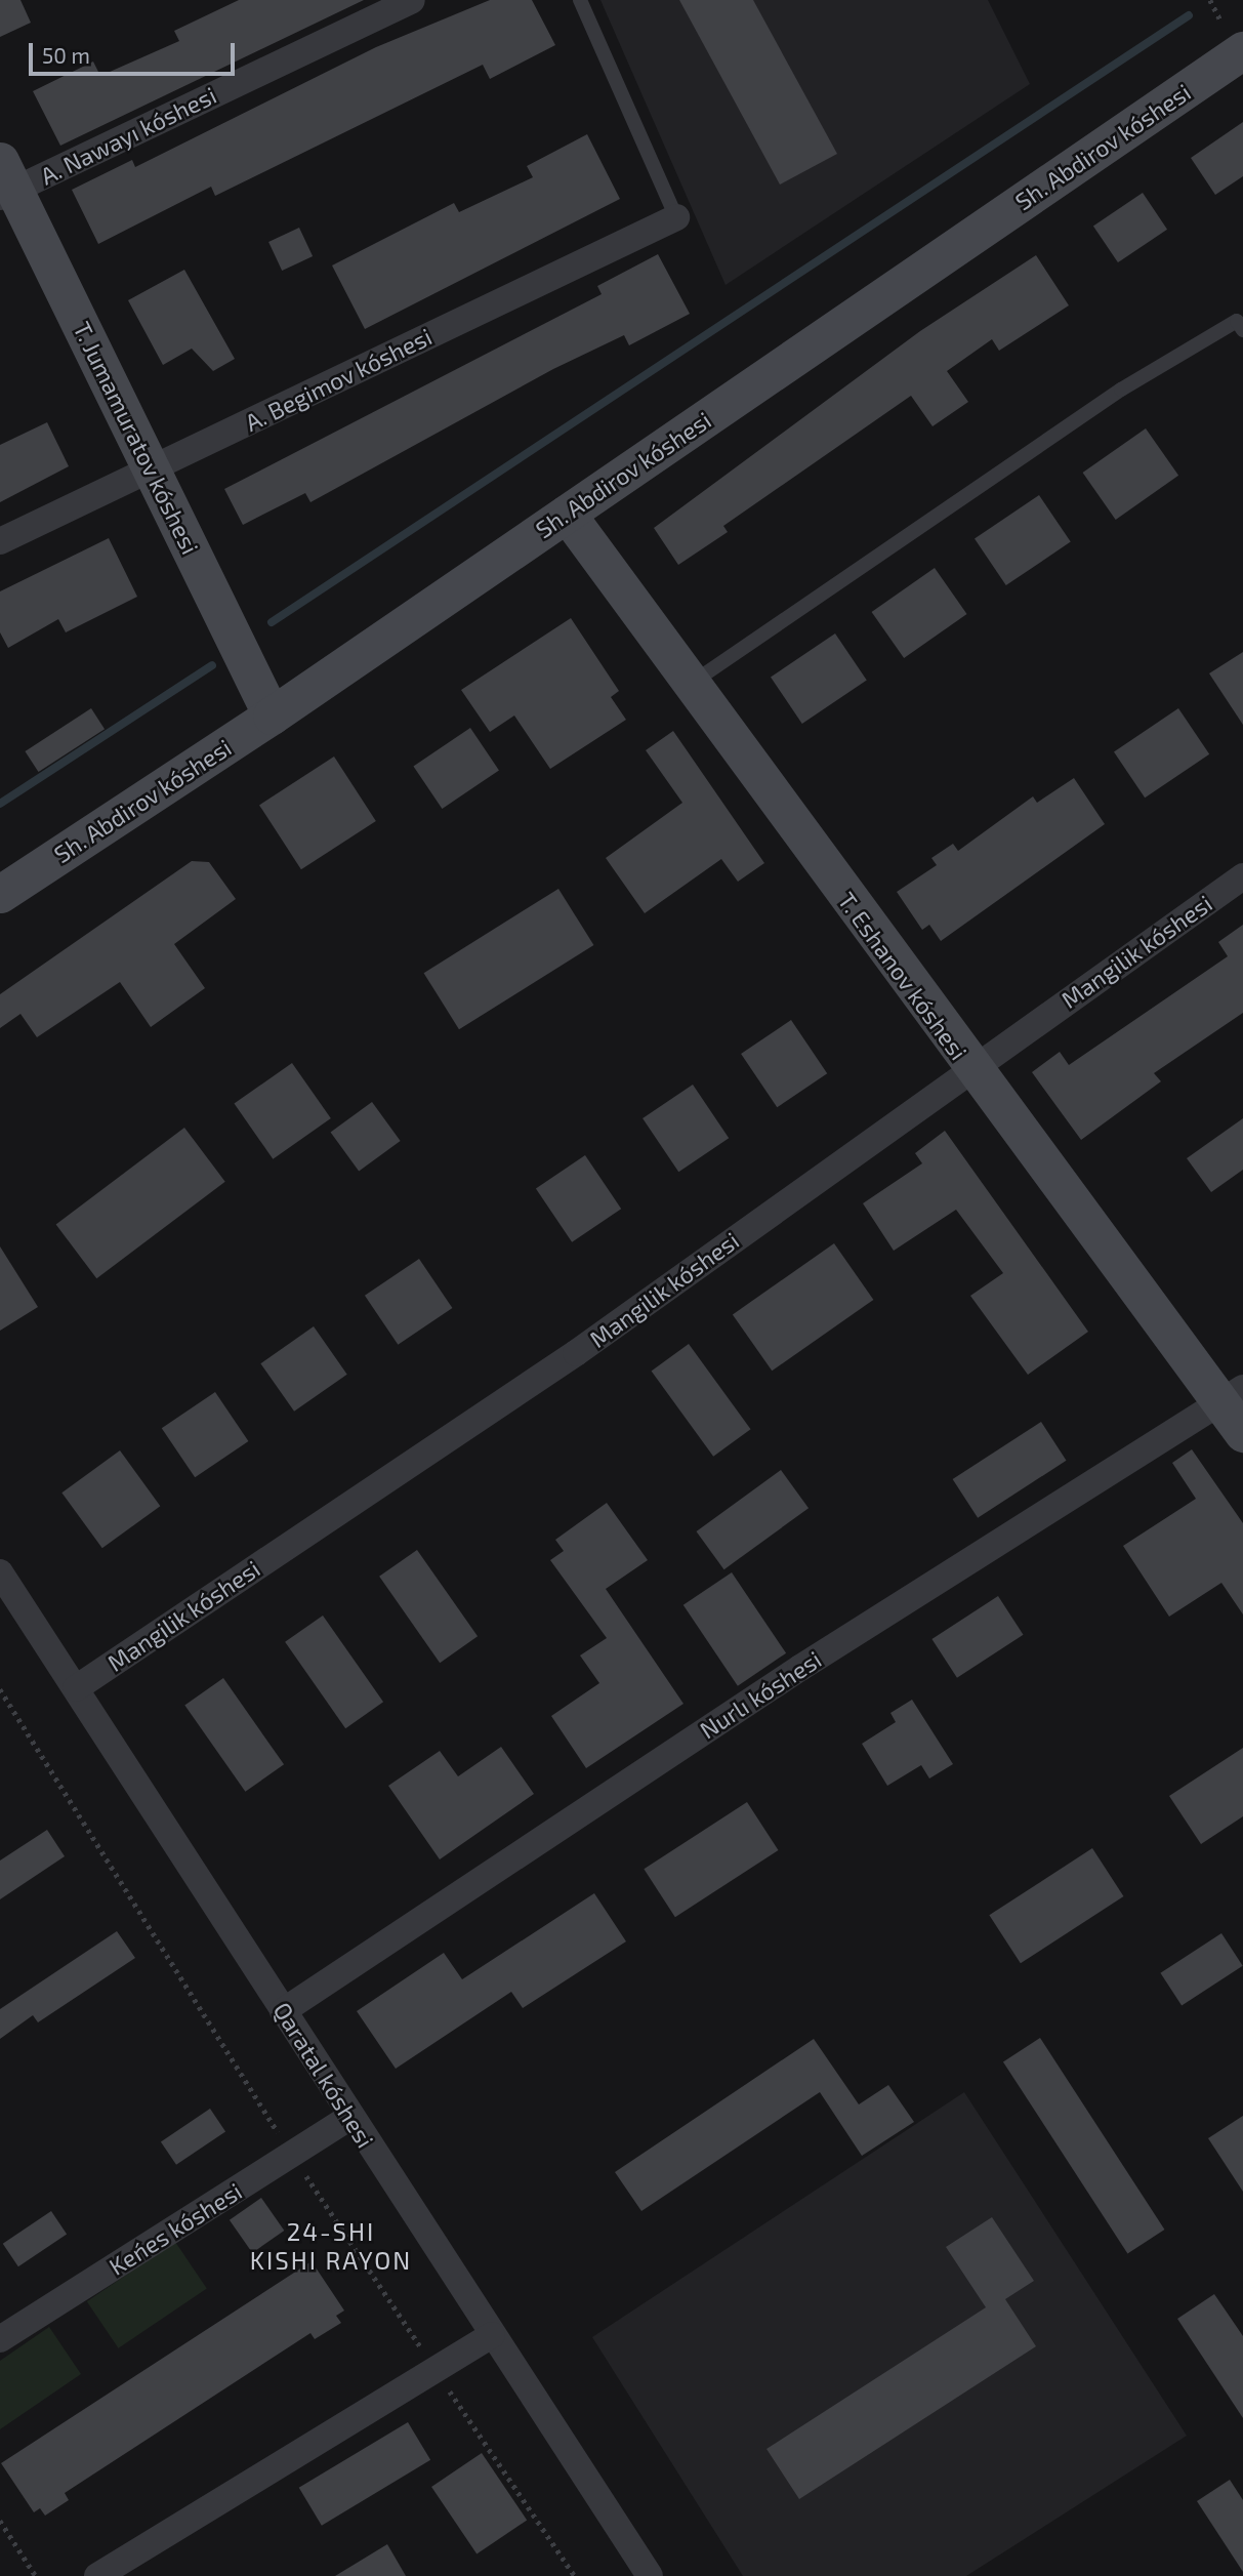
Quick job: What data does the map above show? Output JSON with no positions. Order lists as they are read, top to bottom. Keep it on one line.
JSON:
{"streets":{"main road":["Sh. Abdirov kóshesi","T. Jumamuratov kóshesi","T. Eshanov kóshesi"],"street":["A. Nawayı kóshesi","A. Begimov kóshesi","Mangilik kóshesi","Nurlı kóshesi","Qaratal kóshesi","Keńes kóshesi"]},"crossings":[["A. Nawayı kóshesi","T. Jumamuratov kóshesi"],["Sh. Abdirov kóshesi","T. Jumamuratov kóshesi"],["Sh. Abdirov kóshesi","T. Eshanov kóshesi"],["A. Begimov kóshesi","T. Jumamuratov kóshesi"],["Mangilik kóshesi","T. Eshanov kóshesi"],["Mangilik kóshesi","Qaratal kóshesi"],["T. Eshanov kóshesi","Nurlı kóshesi"],["Nurlı kóshesi","Qaratal kóshesi"],["Qaratal kóshesi","Keńes kóshesi"]],"districts":["24-SHI KISHI RAYON"],"scale_bar":"50 m"}
